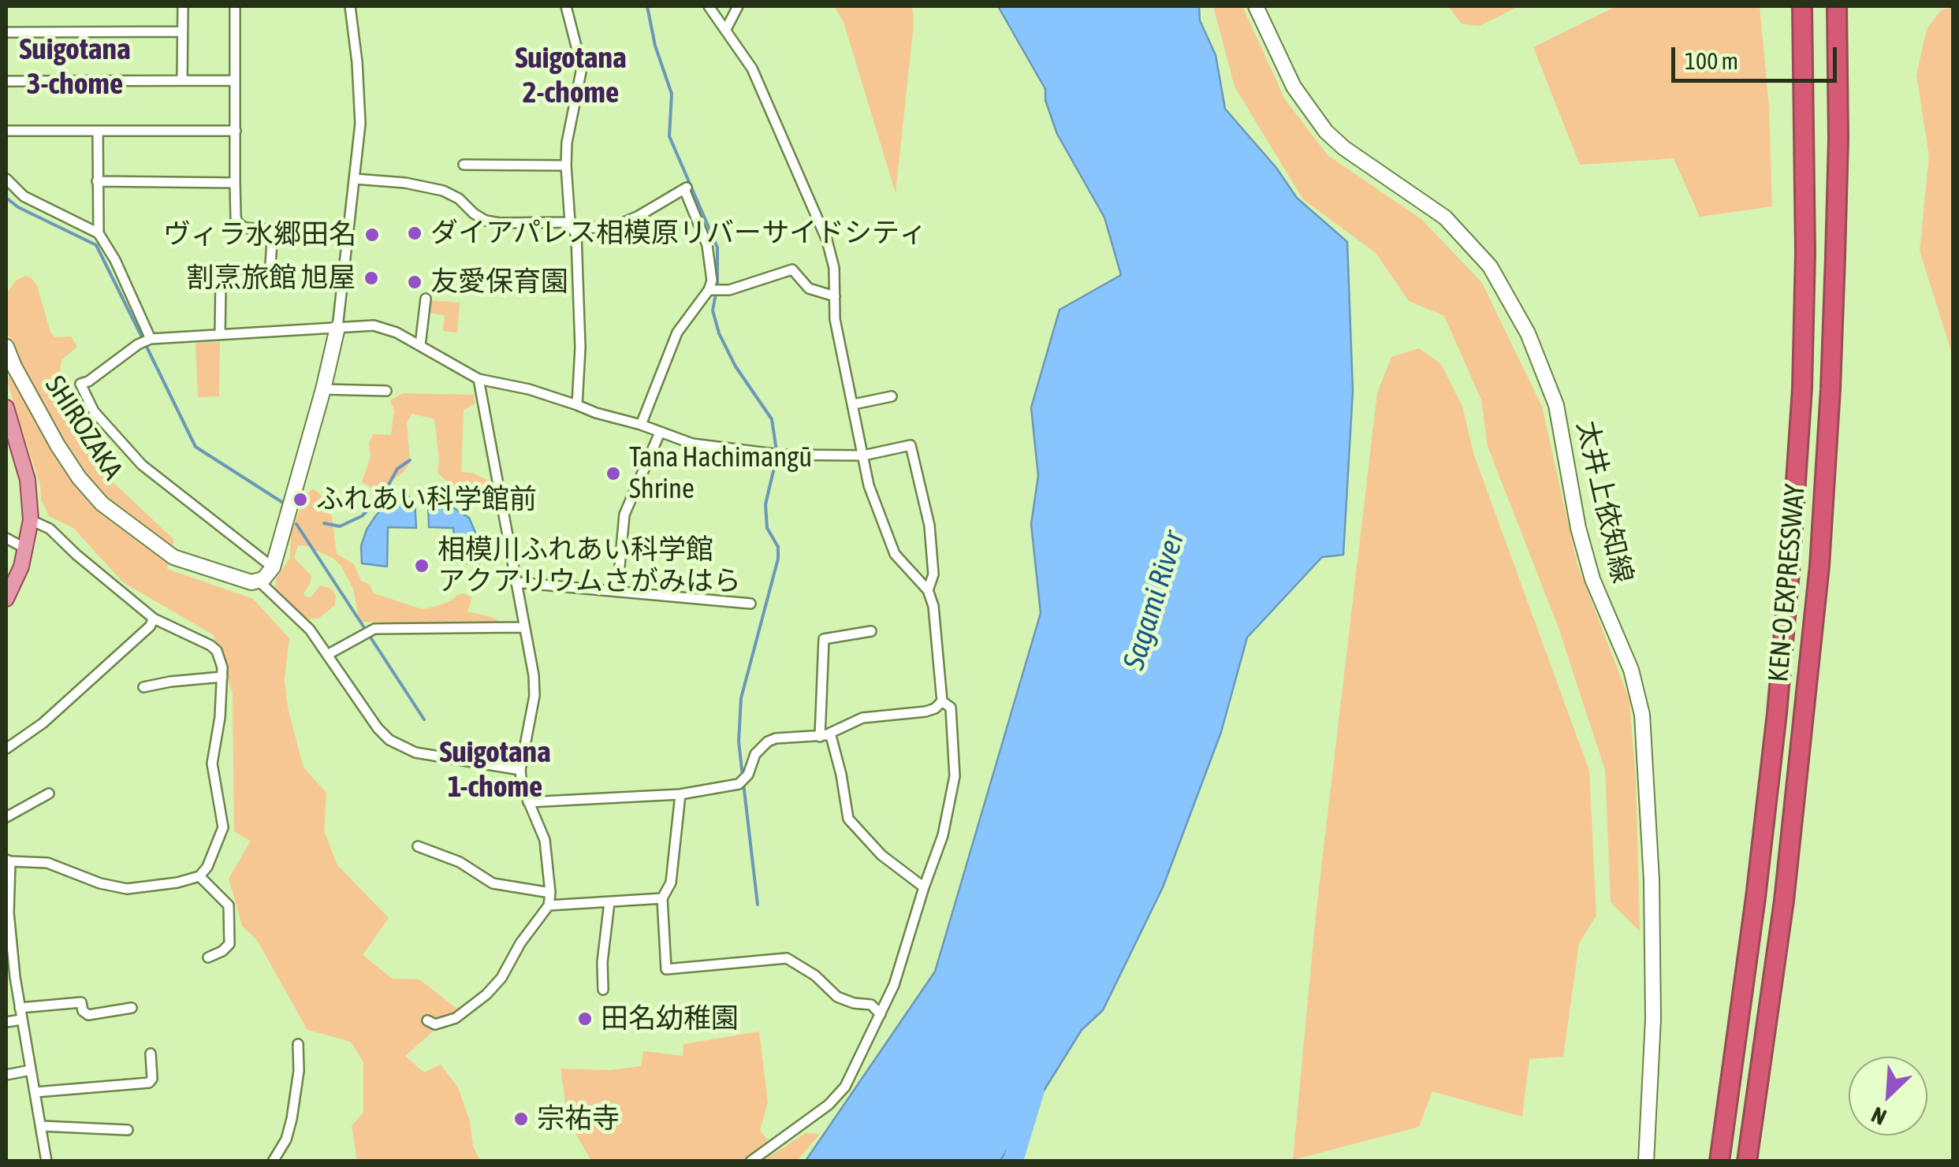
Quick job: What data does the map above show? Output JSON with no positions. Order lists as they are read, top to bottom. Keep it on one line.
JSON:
{"streets":{"highway":["KEN-O EXPRESSWAY"],"main road":["SHIROZAKA","太井上依知線"]},"districts":["Suigotana 3-chome","Suigotana 2-chome","Suigotana 1-chome"],"water":["Sagami River"],"places":["ダイアパレス相模原リバーサイドシティ","ヴィラ水郷田名","割烹旅館 旭屋","友愛保育園","Tana Hachimangū Shrine","ふれあい科学館前","相模川ふれあい科学館 アクアリウムさがみはら","田名幼稚園","宗祐寺"],"scale_bar":"100 m","north":"bottom left"}
